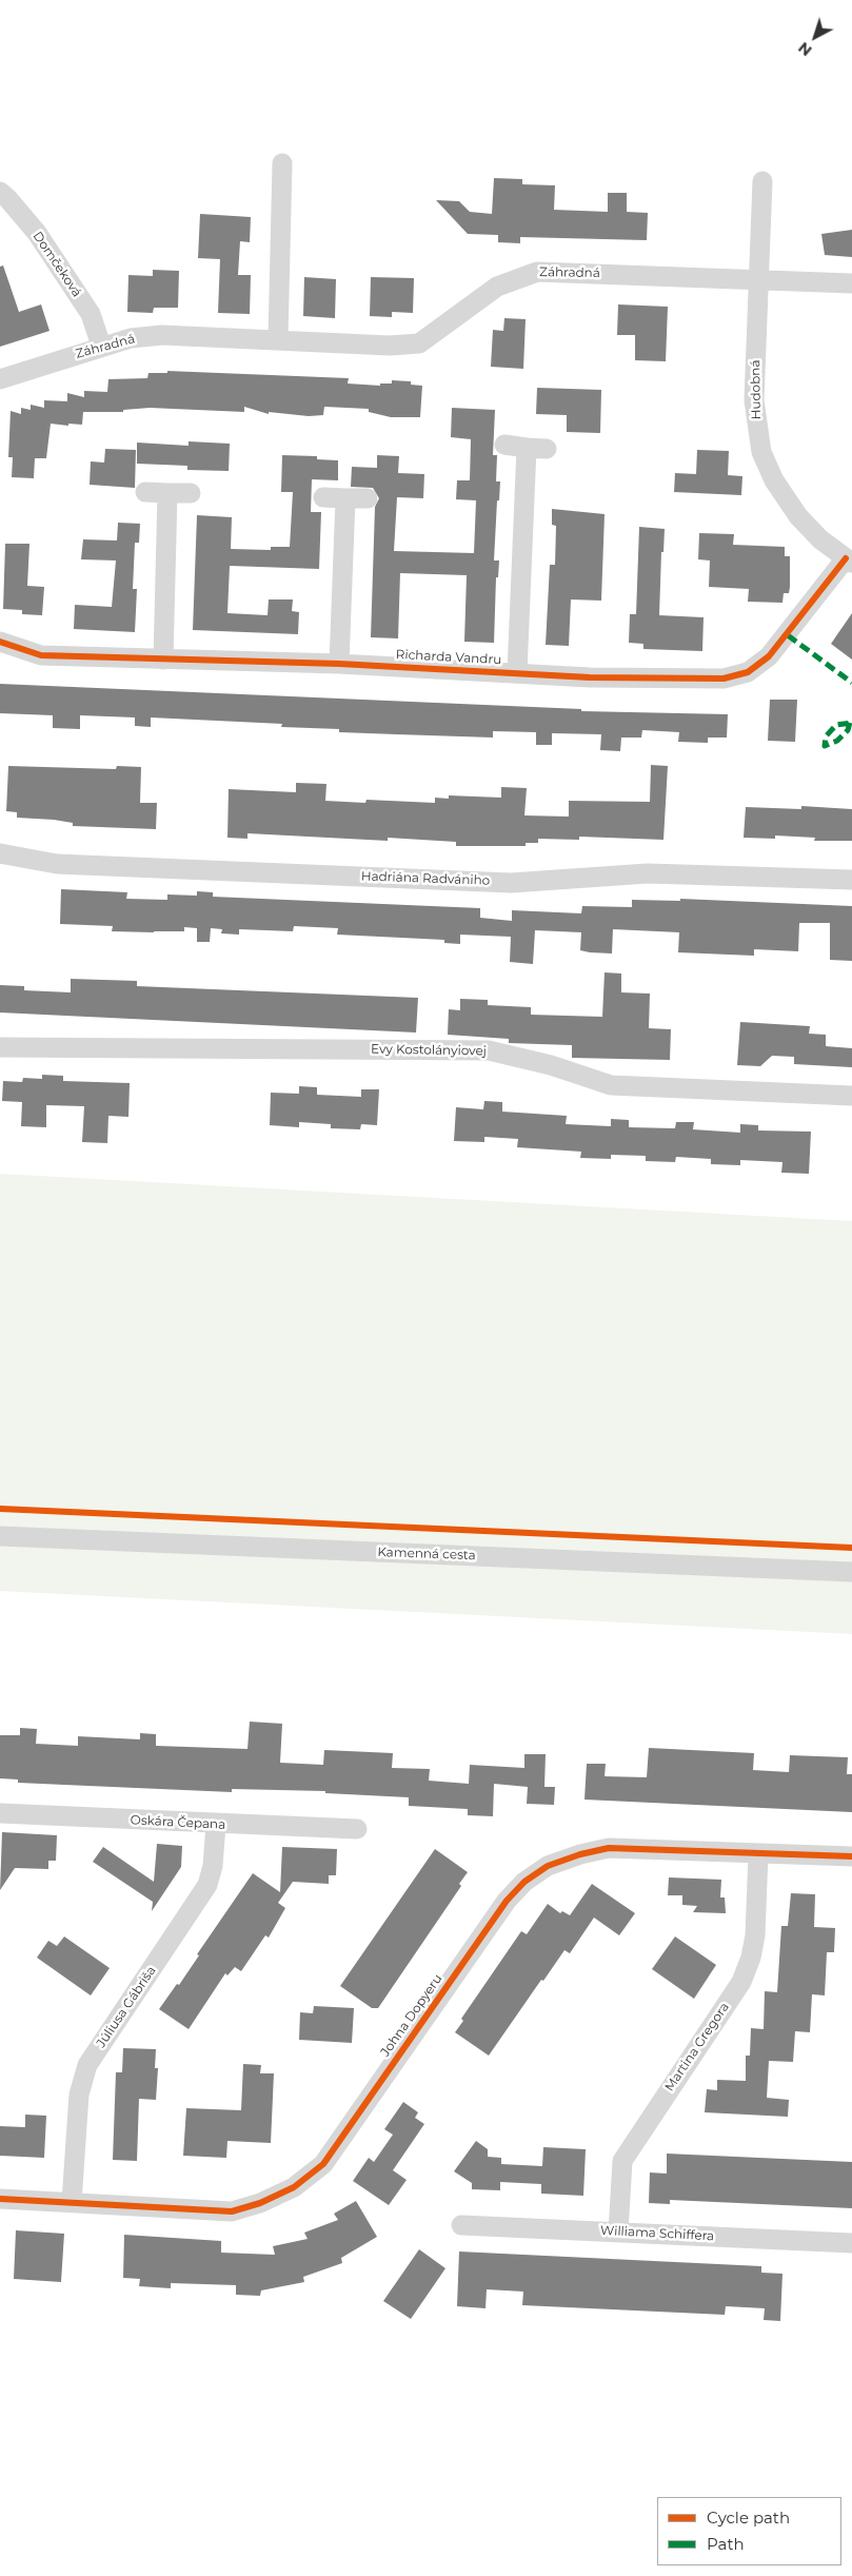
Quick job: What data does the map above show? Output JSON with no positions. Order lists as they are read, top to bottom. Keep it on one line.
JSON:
{"streets":{"street":["Domčeková","Záhradná","Hudobná","Richarda Vandru","Hadriána Radvániho","Evy Kostolányiovej","Kamenná cesta","Oskára Čepana","Júliusa Gábriša","Johna Dopyeru","Martina Gregora","Williama Schiffera"]},"crossings":[["Domčeková","Záhradná"],["Záhradná","Hudobná"],["Hudobná","Richarda Vandru"],["Oskára Čepana","Júliusa Gábriša"],["Júliusa Gábriša","Johna Dopyeru"],["Johna Dopyeru","Martina Gregora"],["Martina Gregora","Williama Schiffera"]],"legend":["Cycle path","Path"],"north":"bottom left"}
